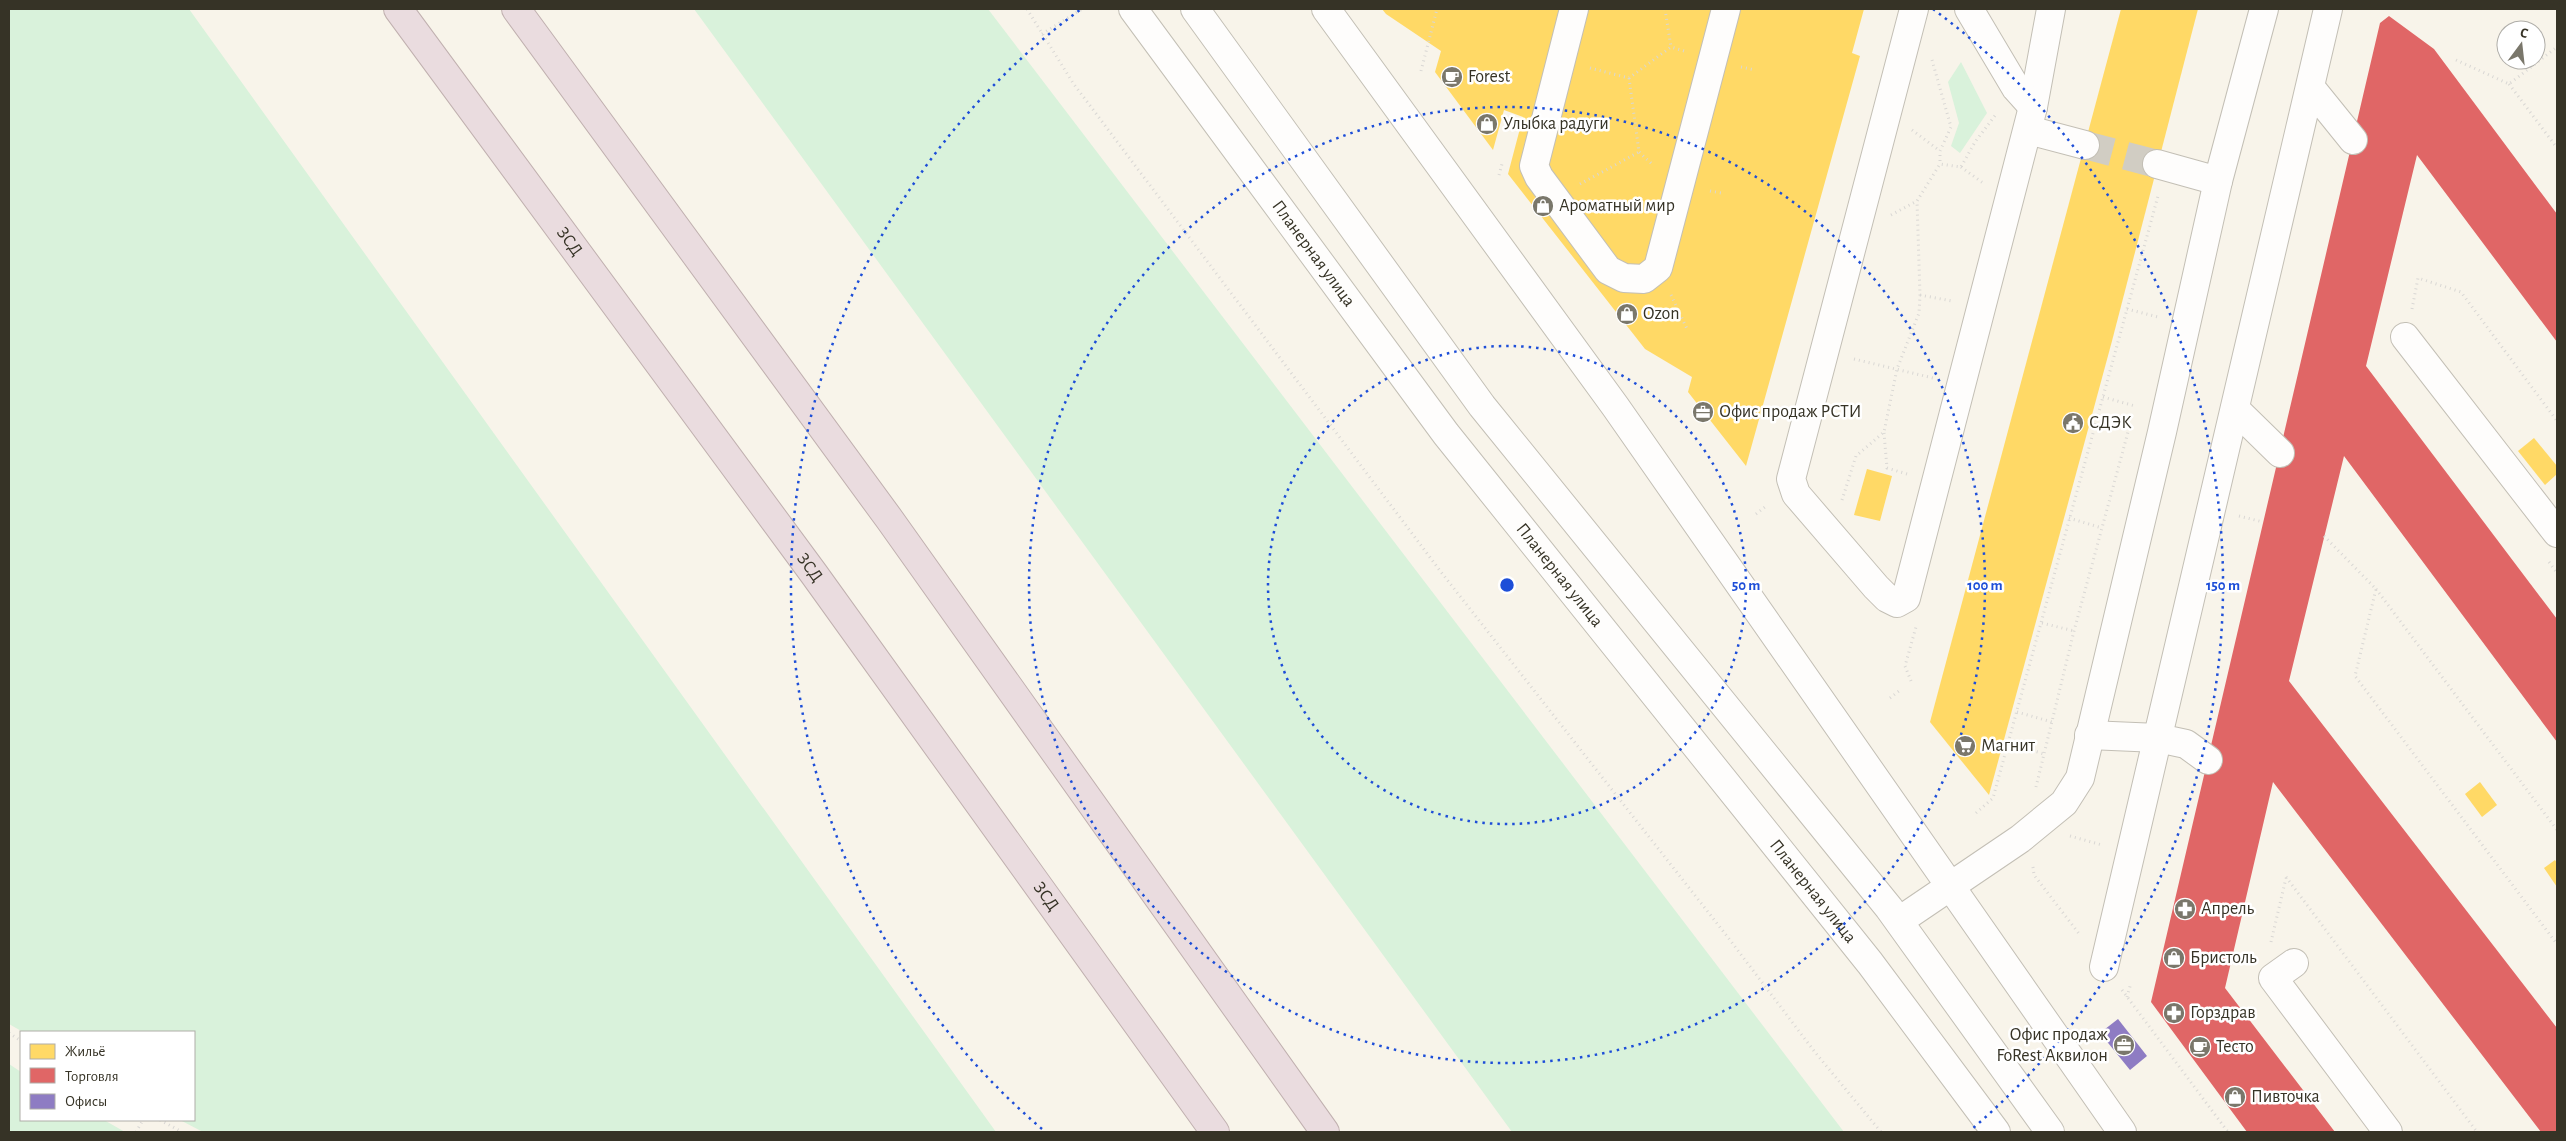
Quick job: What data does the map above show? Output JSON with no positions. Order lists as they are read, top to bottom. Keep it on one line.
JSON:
{"streets":{"highway":["ЗСД"],"street":["Планерная улица"]},"places":{"cafe":["Forest","Тесто"],"shop":["Улыбка радуги","Ароматный мир","Ozon","Бристоль","Пивточка"],"office":["Офис продаж РСТИ","Офис продаж FoRest Аквилон"],"public building":["СДЭК"],"supermarket":["Магнит"],"pharmacy":["Апрель","Горздрав"]},"legend":["Жильё","Торговля","Офисы"],"north":"top","rings":["50 m","100 m","150 m"]}
